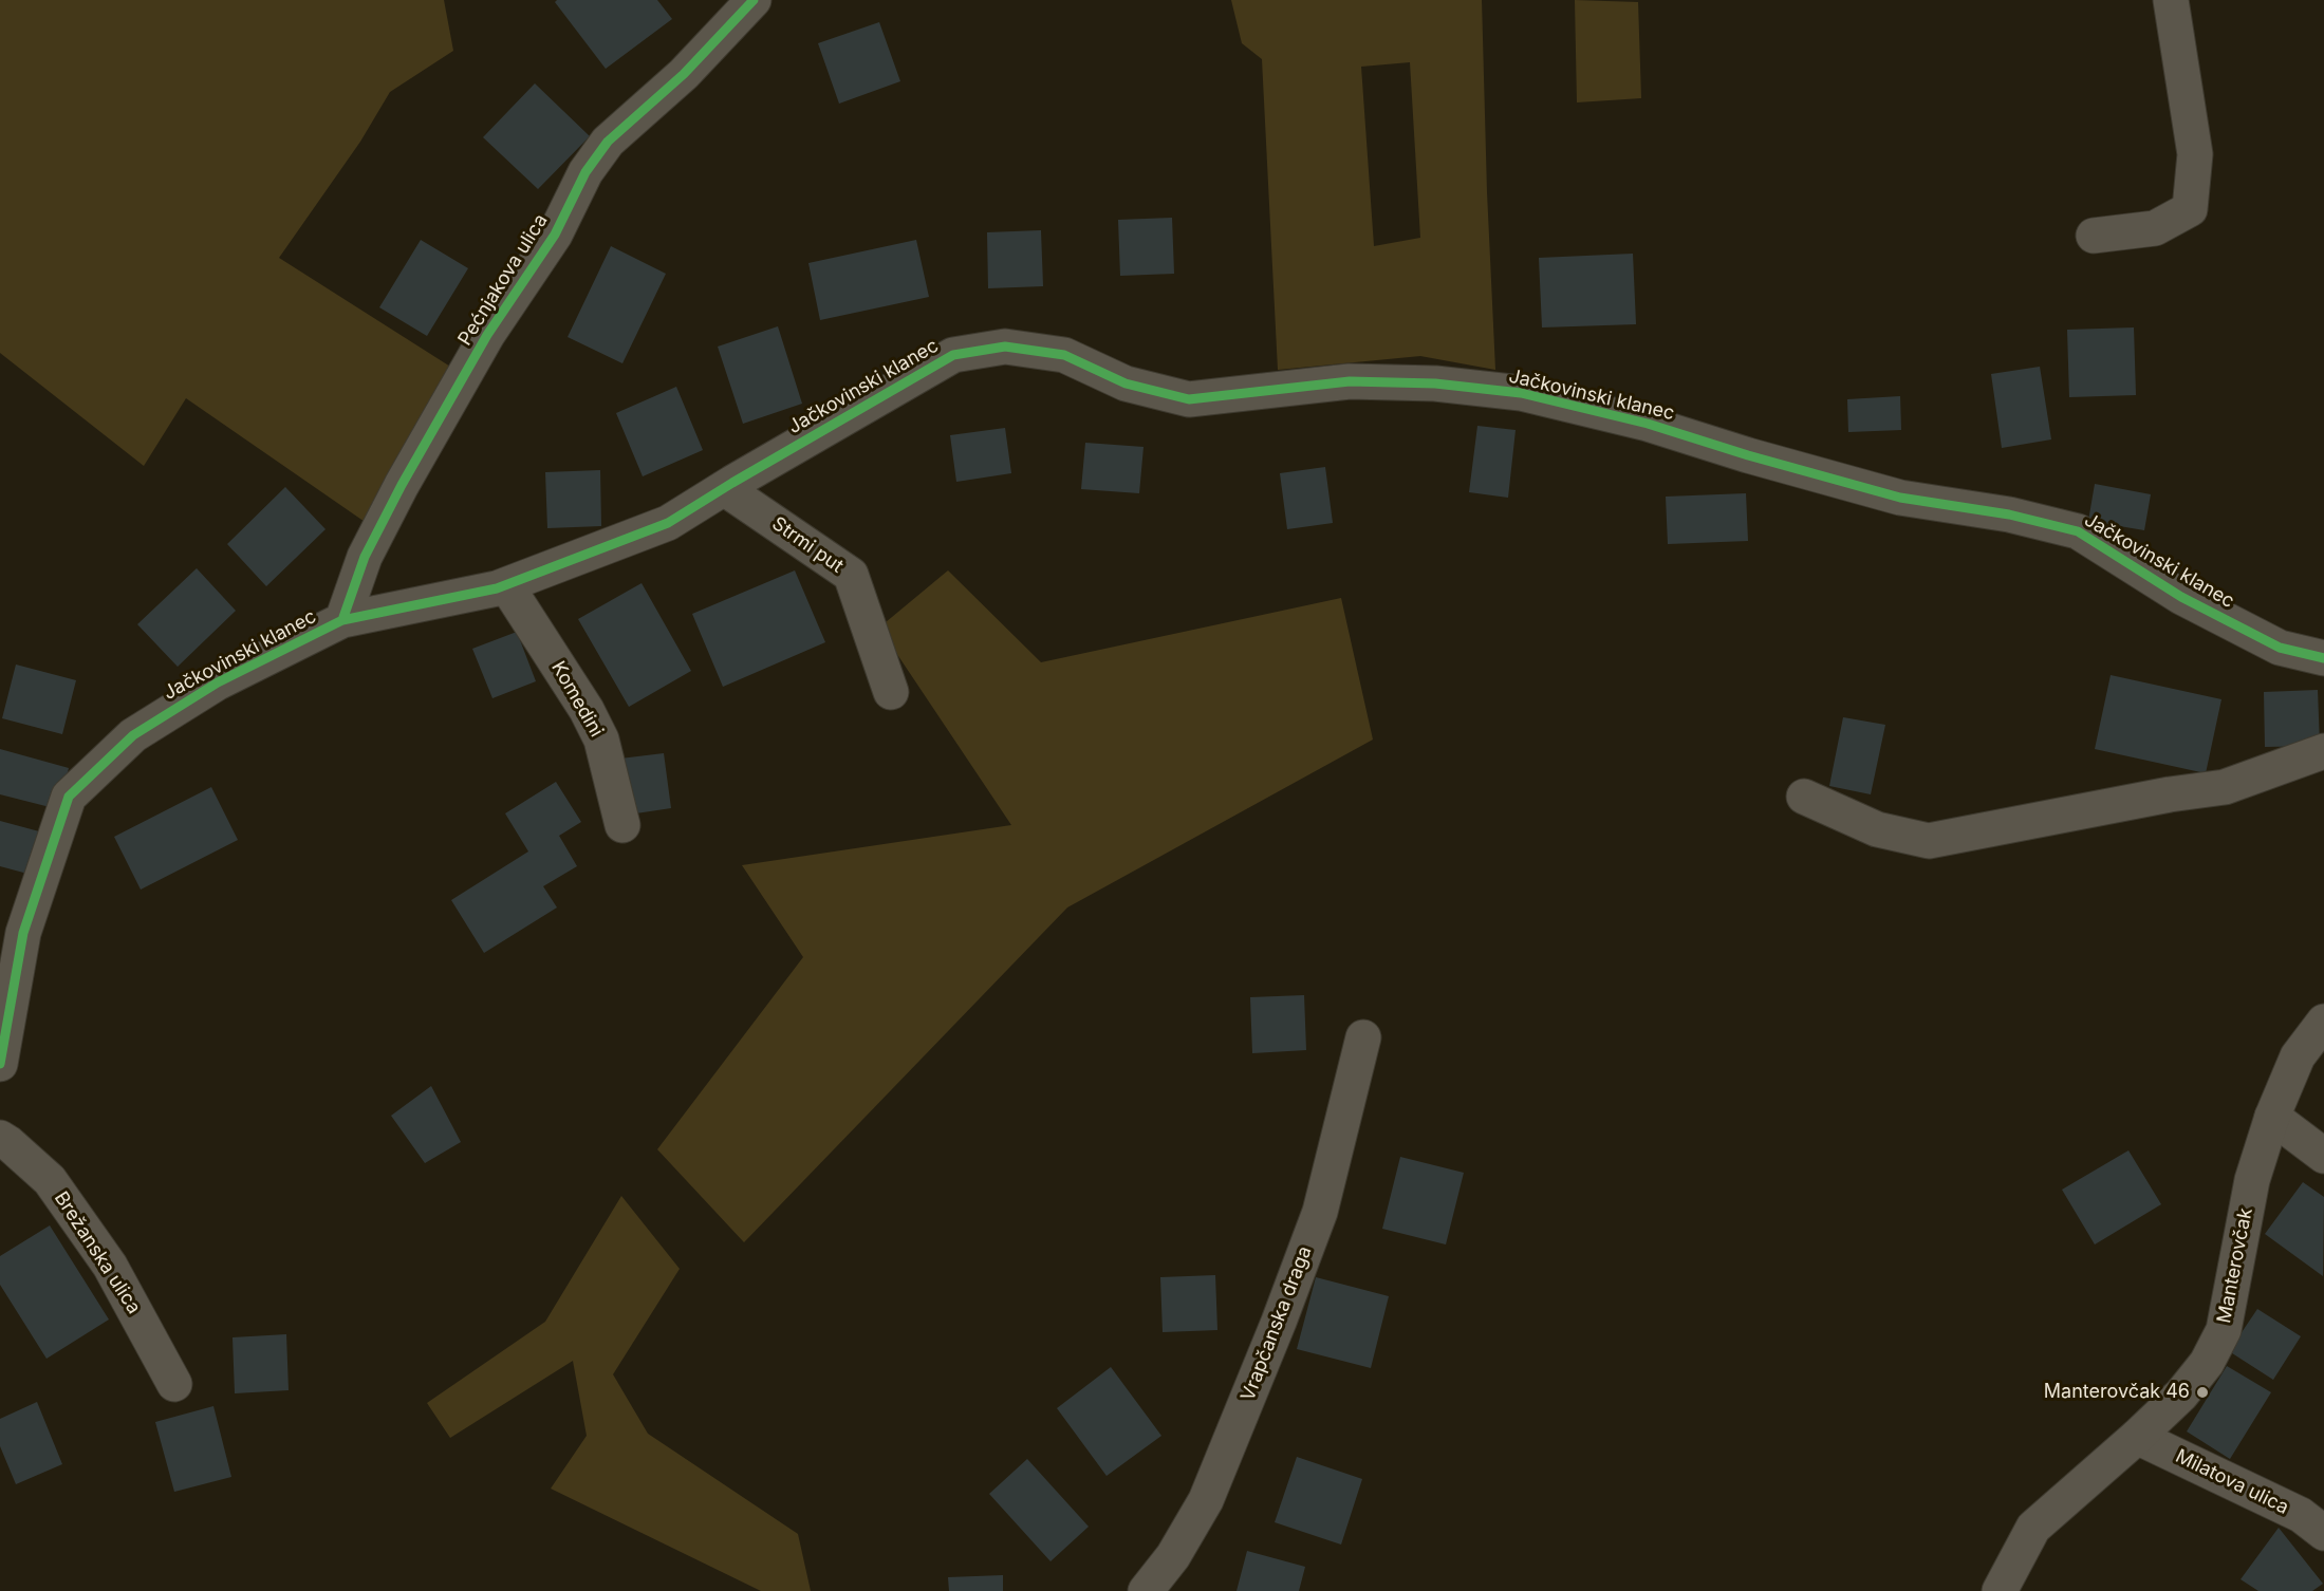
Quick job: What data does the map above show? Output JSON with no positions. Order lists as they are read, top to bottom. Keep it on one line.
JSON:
{"streets":{"street":["Pećnjakova ulica","Jačkovinski klanec","Strmi put","Komedini","Brežanska ulica","Manterovčak","Vrapčanska draga","Milatova ulica"]},"crossings":[["Pećnjakova ulica","Jačkovinski klanec"],["Jačkovinski klanec","Strmi put"],["Jačkovinski klanec","Komedini"],["Manterovčak","Milatova ulica"]],"places":["Manterovčak 46"]}
